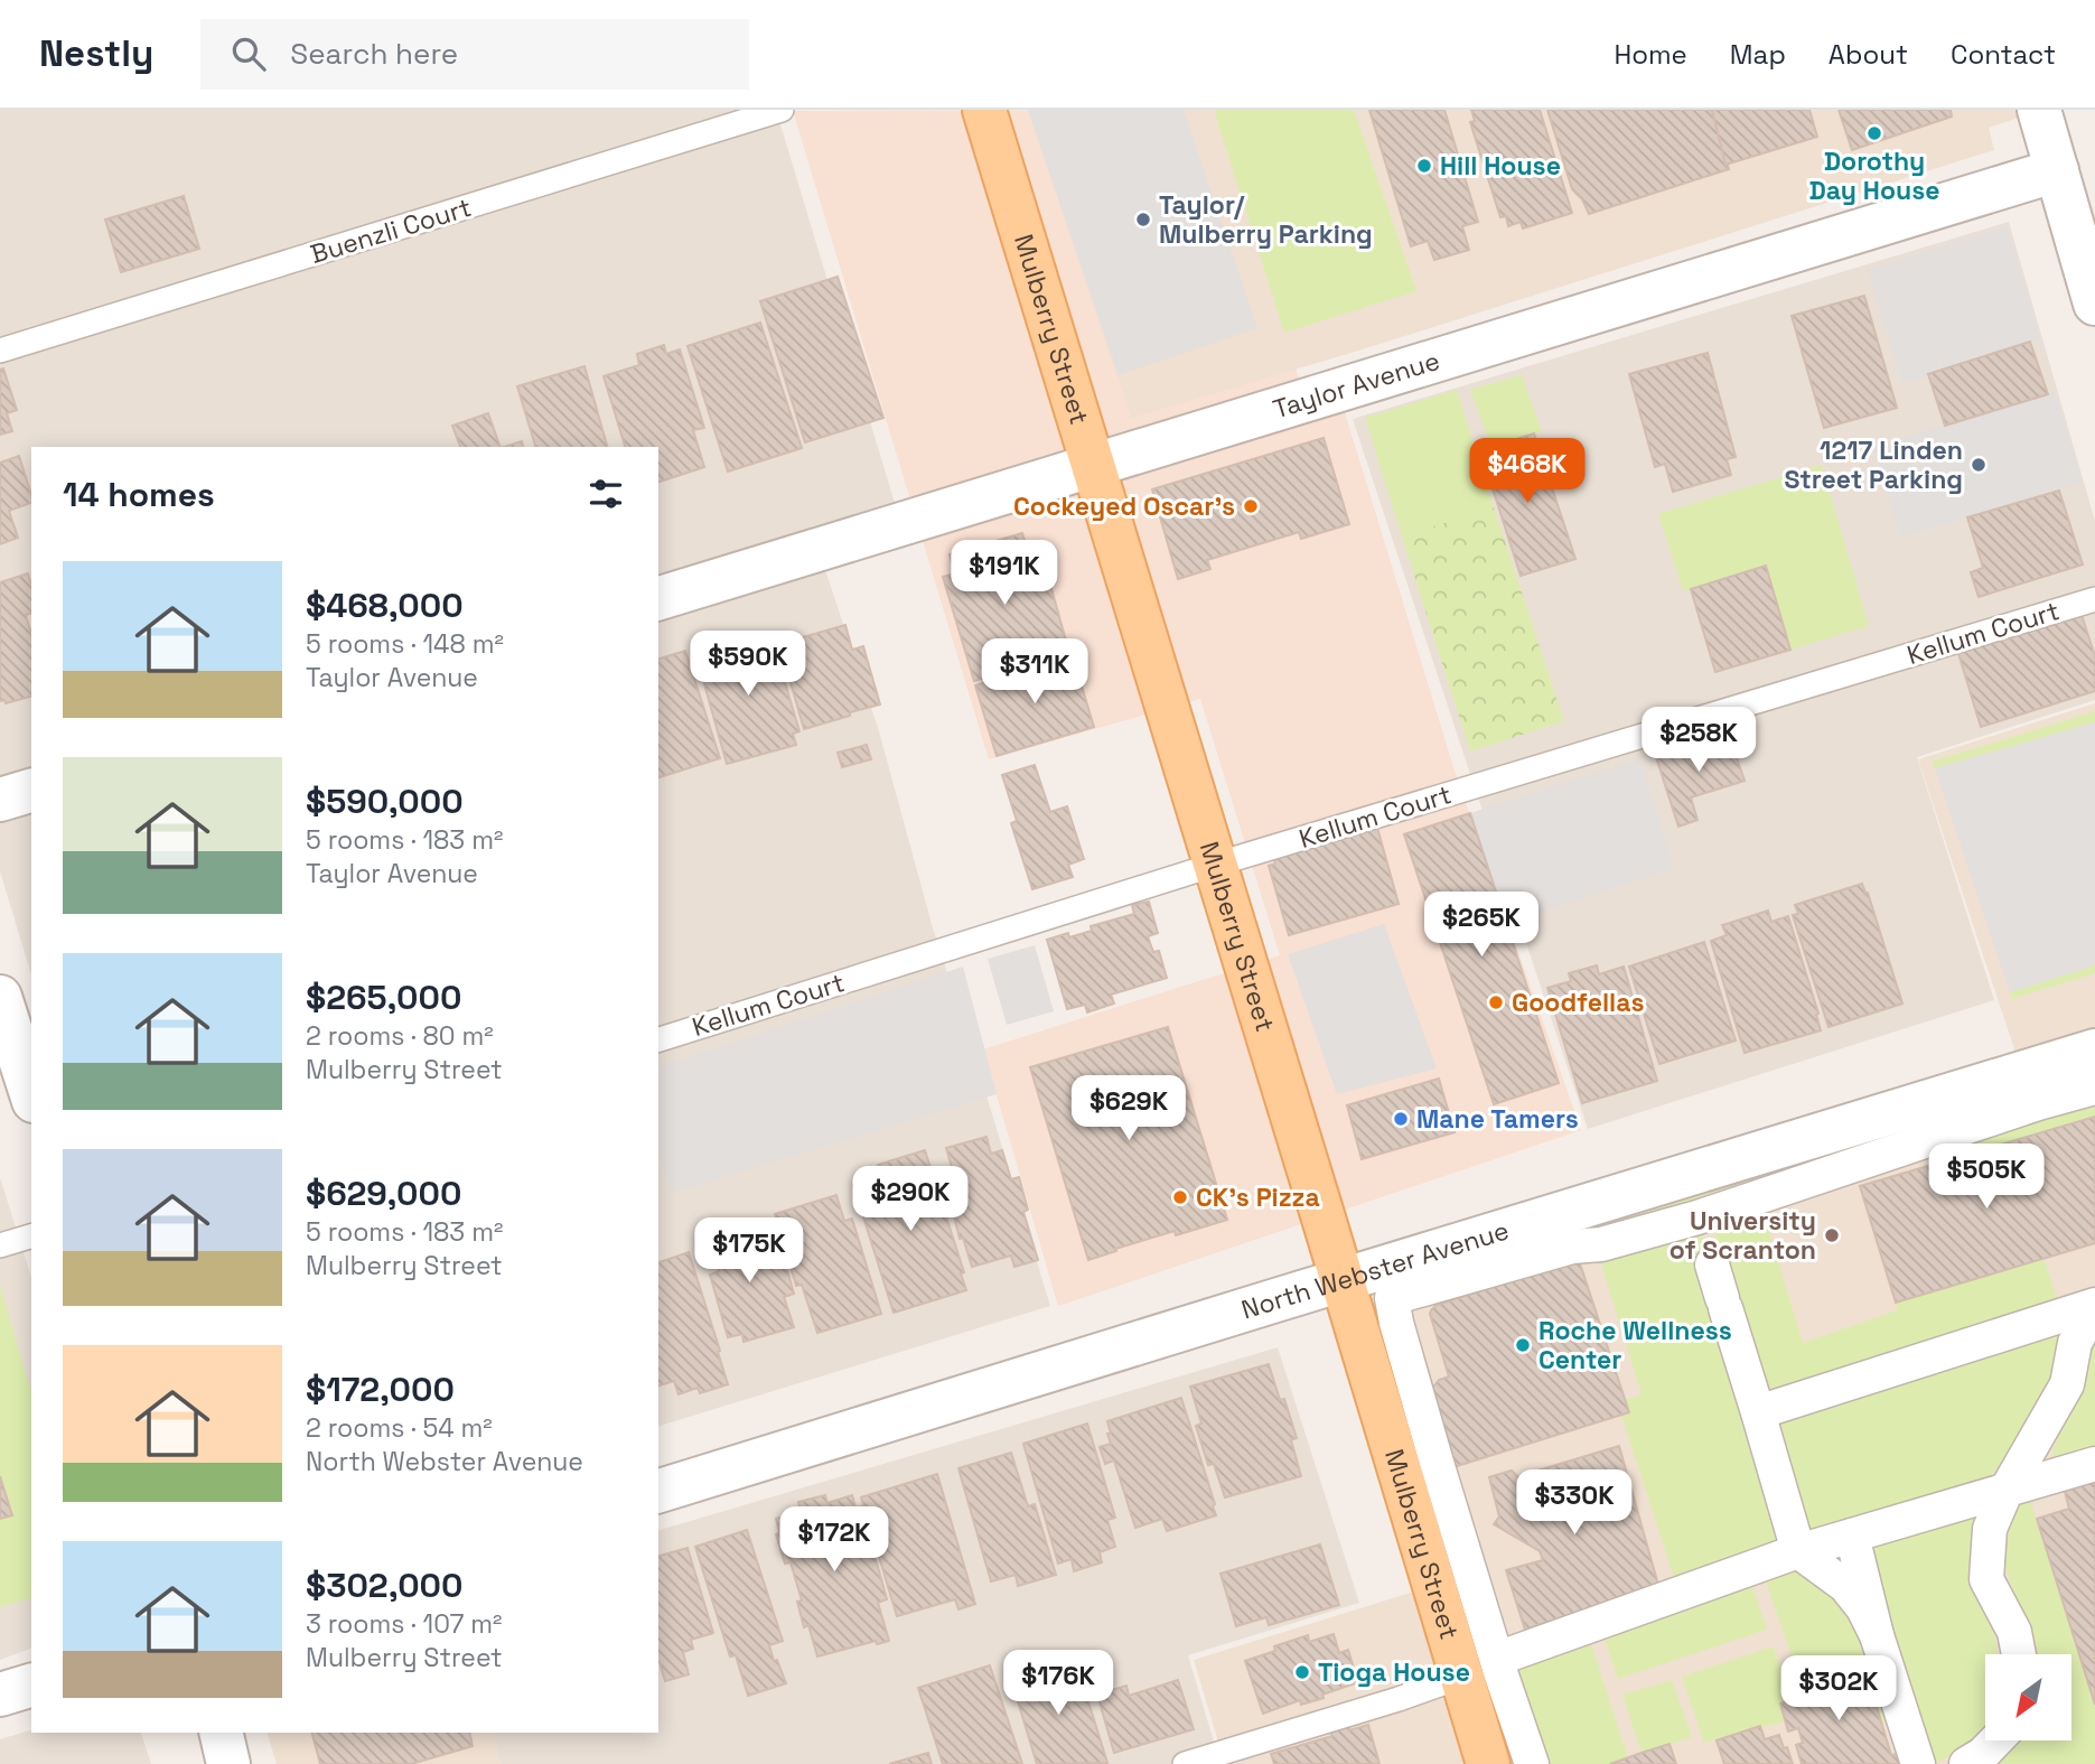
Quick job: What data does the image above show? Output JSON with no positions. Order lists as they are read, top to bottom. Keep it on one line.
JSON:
{"streets":{"main road":["Mulberry Street"],"street":["Taylor Avenue","North Webster Avenue"],"lane":["Buenzli Court","Kellum Court"]},"crossings":[["Mulberry Street","Taylor Avenue"],["Mulberry Street","Kellum Court"],["Mulberry Street","North Webster Avenue"]],"places":["Dorothy Day House","Hill House","Taylor/ Mulberry Parking","1217 Linden Street Parking","Cockeyed Oscar's","Goodfellas","Mane Tamers","CK's Pizza","University of Scranton","Roche Wellness Center","Tioga House"],"north":"bottom left","page":{"header":"Nestly","search":"Search here","nav":["Home","Map","About","Contact"],"price":["$468K","$191K","$590K","$311K","$258K","$265K","$629K","$505K","$290K","$175K","$330K","$172K","$176K","$302K"],"heading":"14 homes","list":[{"name":"$468,000","note":"5 rooms · 148 m² · Taylor Avenue"},{"name":"$590,000","note":"5 rooms · 183 m² · Taylor Avenue"},{"name":"$265,000","note":"2 rooms · 80 m² · Mulberry Street"},{"name":"$629,000","note":"5 rooms · 183 m² · Mulberry Street"},{"name":"$172,000","note":"2 rooms · 54 m² · North Webster Avenue"},{"name":"$302,000","note":"3 rooms · 107 m² · Mulberry Street"}]}}
